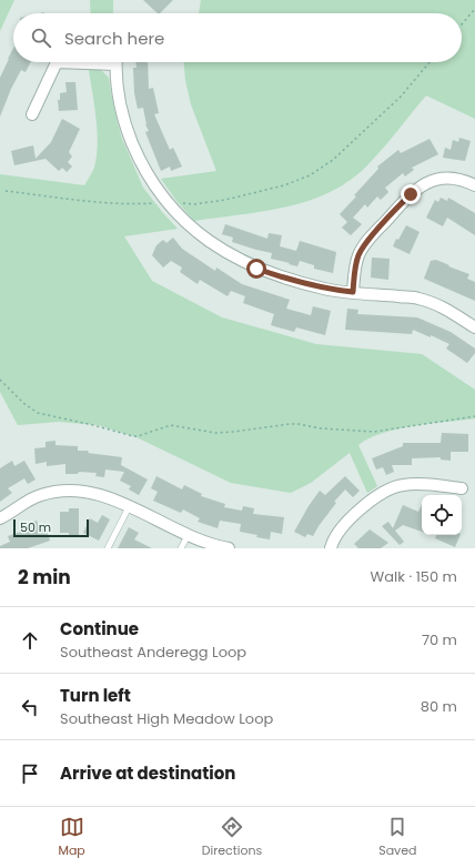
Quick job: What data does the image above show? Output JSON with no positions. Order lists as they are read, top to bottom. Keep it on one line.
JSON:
{"scale_bar":"50 m","page":{"search":"Search here","scale":"50 m","heading":["2 min","Walk · 150 m"],"list":[["Continue","Southeast Anderegg Loop","70 m"],["Turn left","Southeast High Meadow Loop","80 m"],"Arrive at destination"],"nav":["Map","Directions","Saved"]}}
